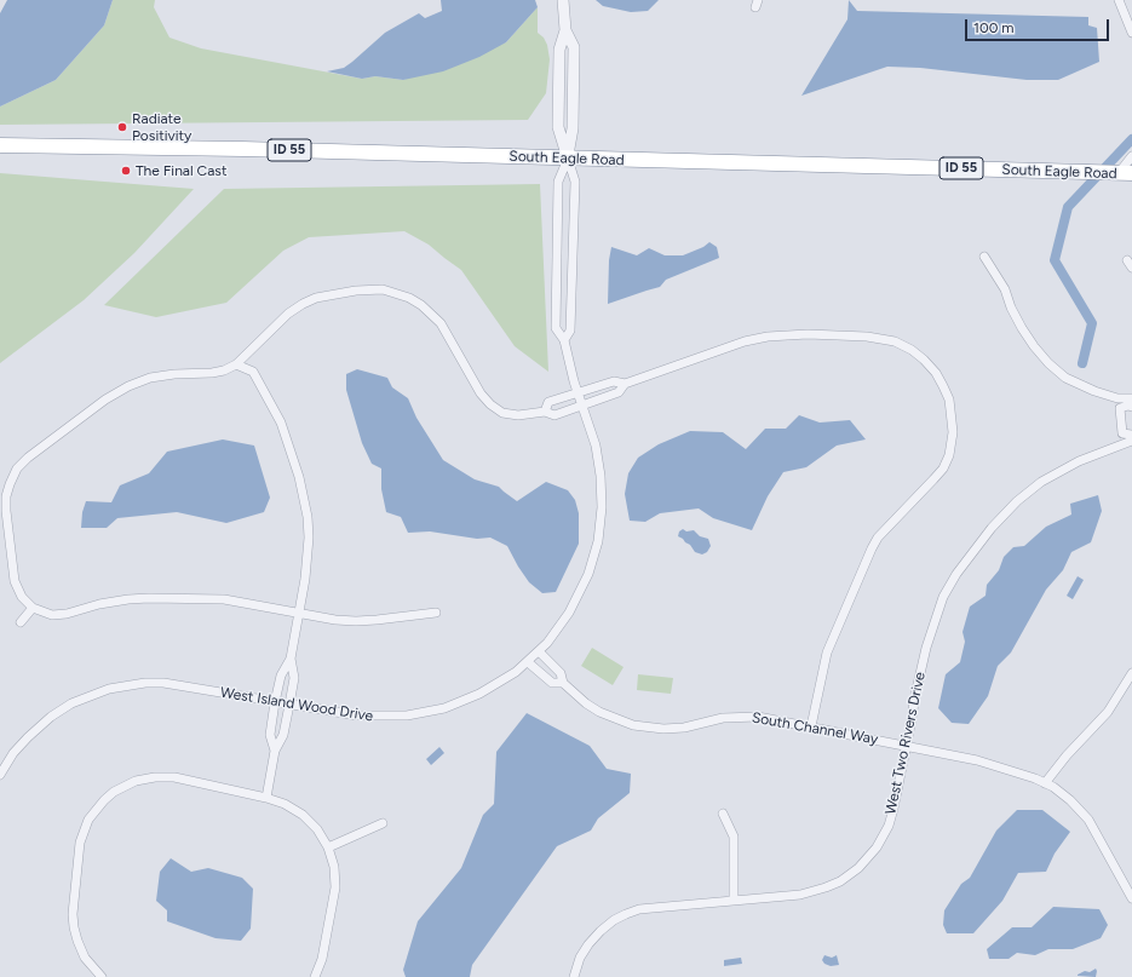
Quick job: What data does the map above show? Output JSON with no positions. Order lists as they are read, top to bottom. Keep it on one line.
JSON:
{"streets":{"highway":["ID 55","South Eagle Road"],"street":["West Island Wood Drive","South Channel Way","West Two Rivers Drive"]},"crossings":[["South Eagle Road","West Island Wood Drive"],["West Island Wood Drive","South Channel Way"],["South Channel Way","West Two Rivers Drive"]],"places":["Radiate Positivity","The Final Cast"],"scale_bar":"100 m"}
